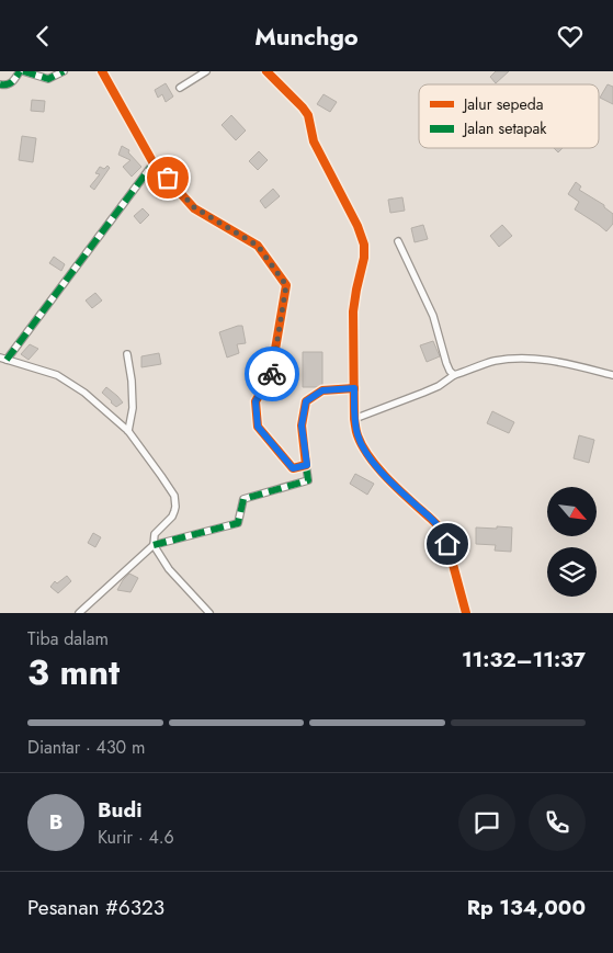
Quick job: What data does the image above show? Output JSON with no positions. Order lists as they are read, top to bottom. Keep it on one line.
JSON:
{"legend":["Jalur sepeda","Jalan setapak"],"north":"bottom right","page":{"header":"Munchgo","heading":["3 mnt","Tiba dalam","11:32–11:37"],"panel":["Budi","Kurir · 4.6","Pesanan #6323","Rp 134,000"],"bar":"Diantar · 430 m","round":"B"}}
